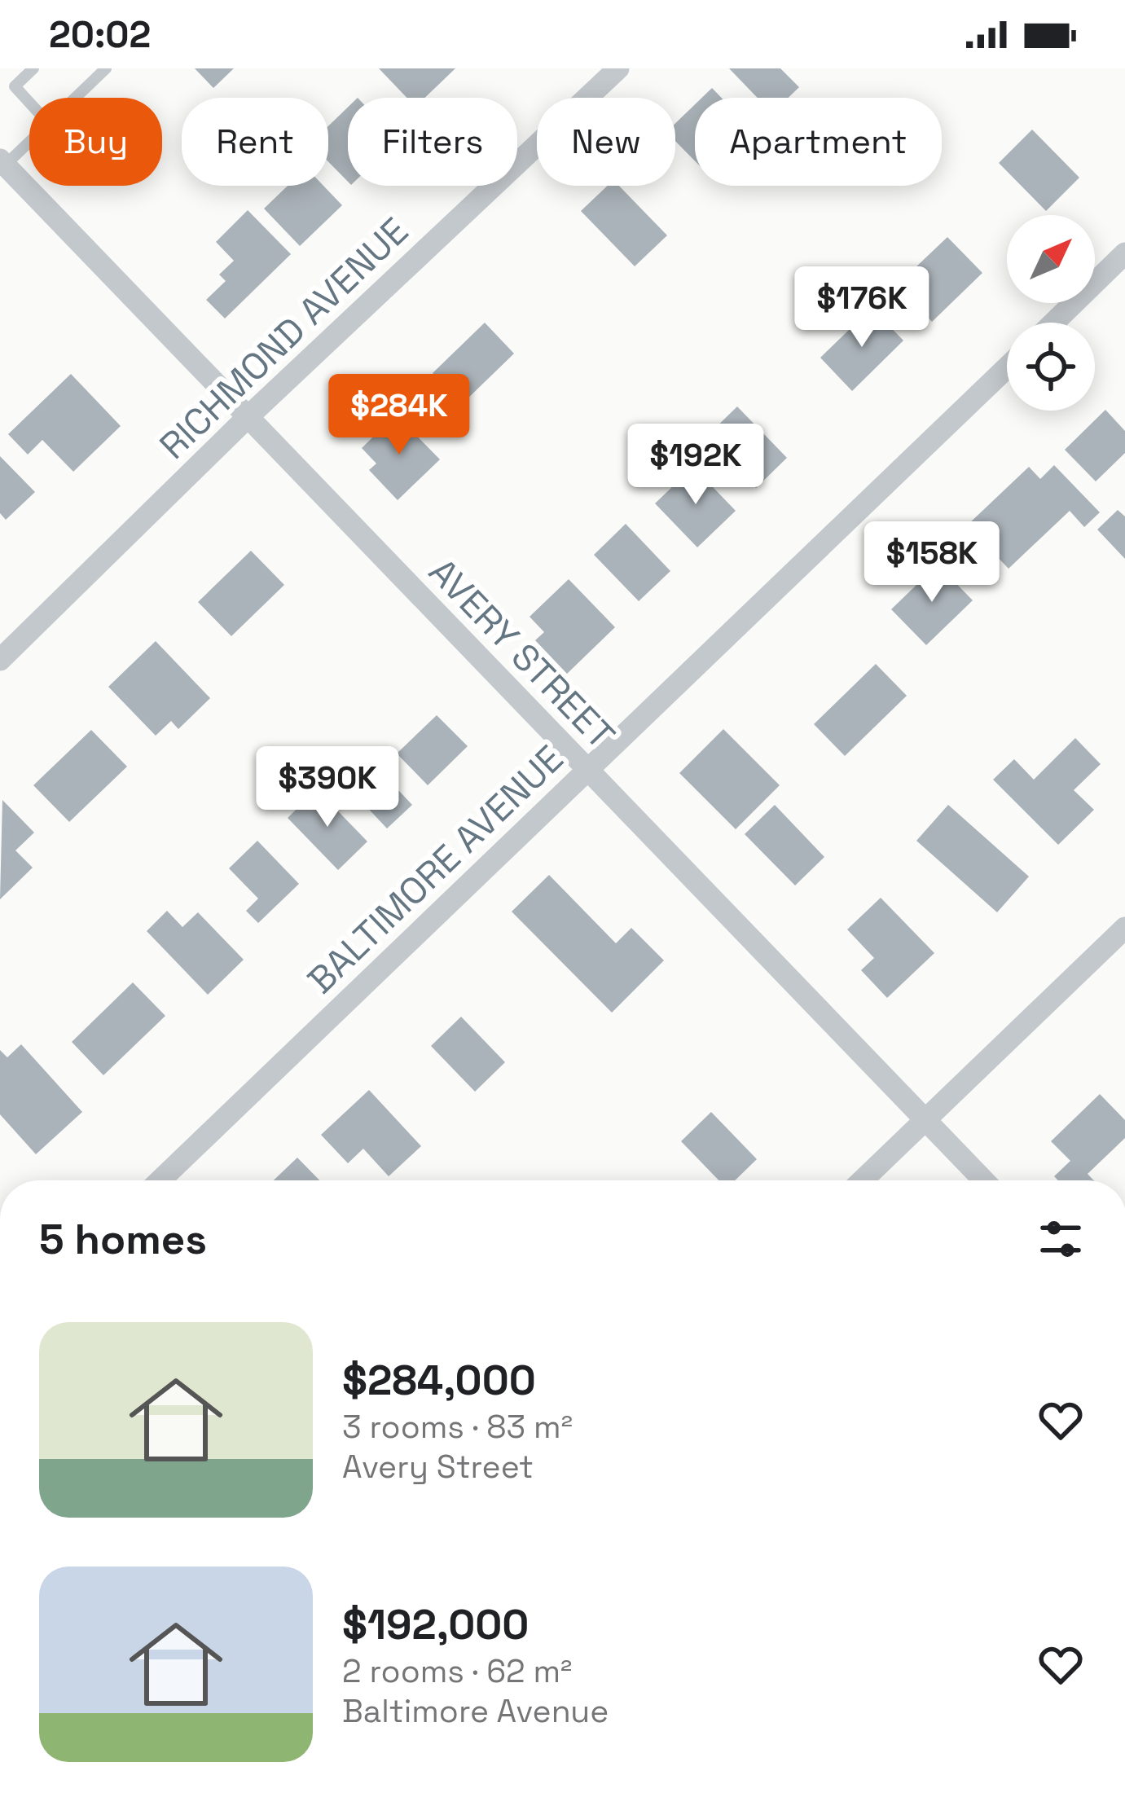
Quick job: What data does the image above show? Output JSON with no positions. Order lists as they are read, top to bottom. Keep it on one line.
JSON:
{"streets":{"street":["RICHMOND AVENUE","AVERY STREET","BALTIMORE AVENUE"]},"crossings":[["RICHMOND AVENUE","AVERY STREET"],["AVERY STREET","BALTIMORE AVENUE"]],"north":"top right","page":{"status":"20:02","chip":["Buy","Rent","Filters","New","Apartment"],"price":["$176K","$284K","$192K","$158K","$390K"],"heading":"5 homes","list":[{"name":"$284,000","note":"3 rooms · 83 m² · Avery Street"},{"name":"$192,000","note":"2 rooms · 62 m² · Baltimore Avenue"}]}}
